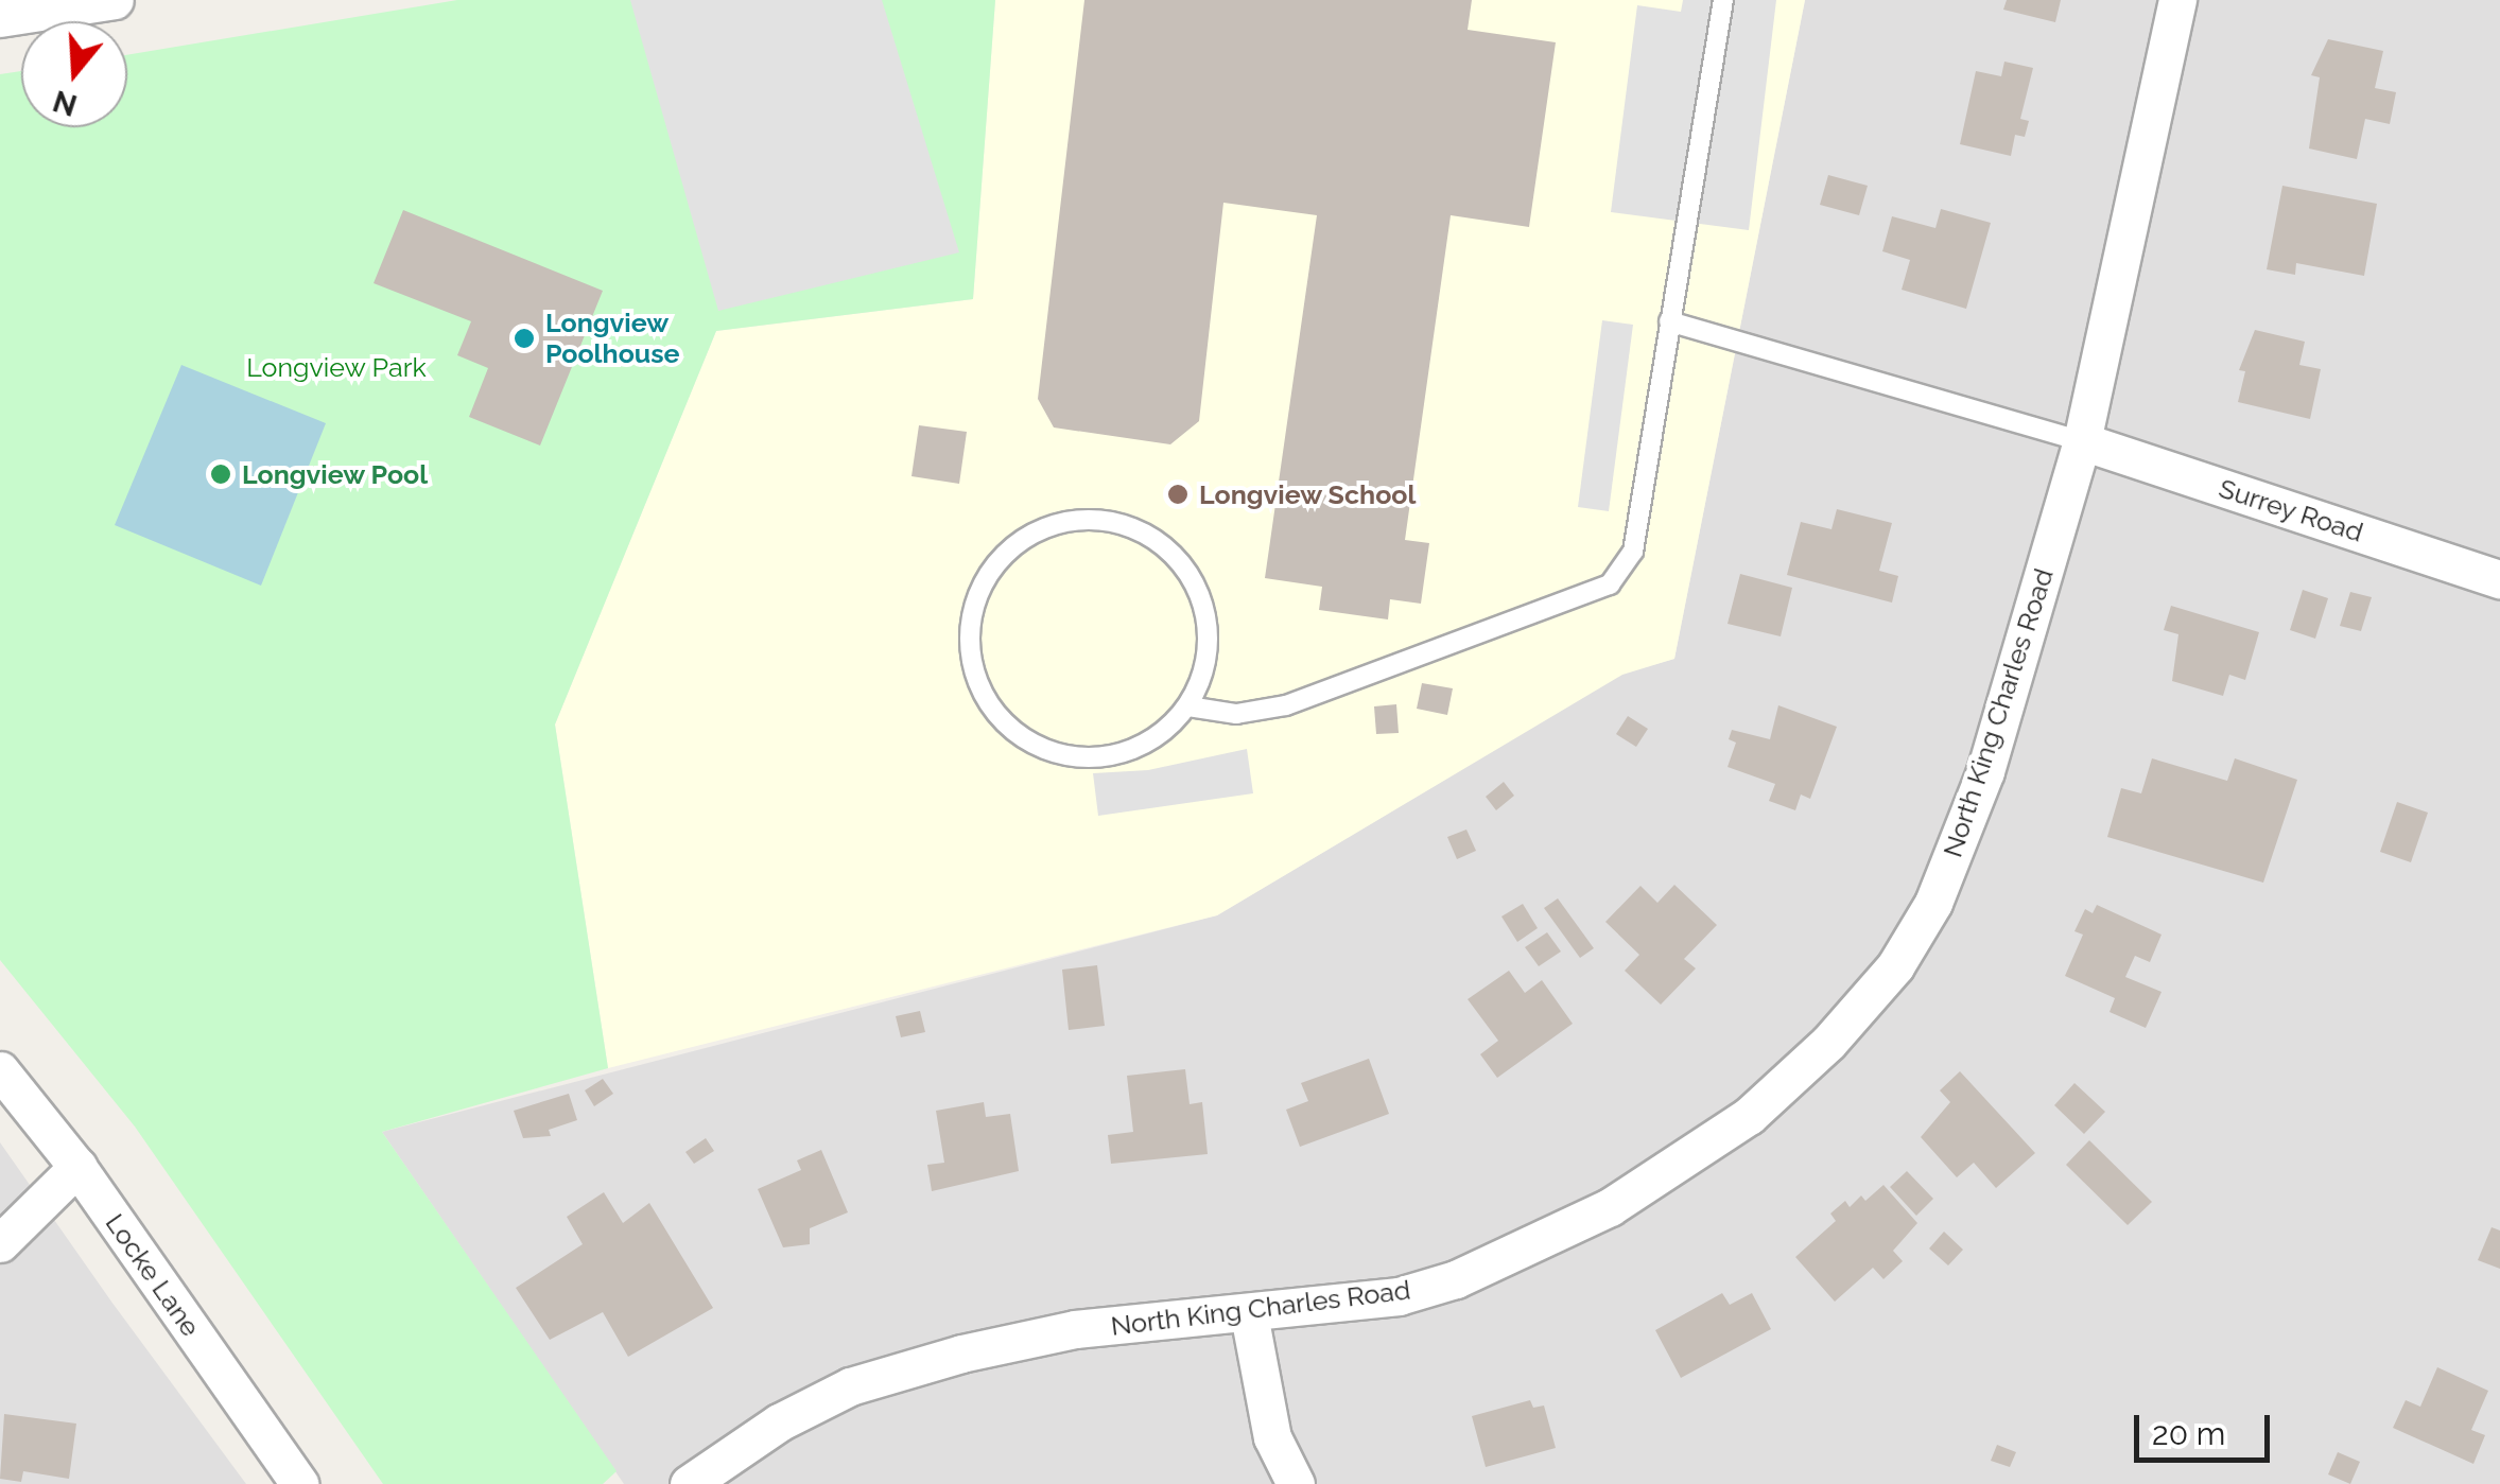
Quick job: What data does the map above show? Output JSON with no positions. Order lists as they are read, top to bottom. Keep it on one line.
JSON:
{"streets":{"street":["Surrey Road","North King Charles Road","Locke Lane"]},"crossings":[["Surrey Road","North King Charles Road"]],"parks":["Longview Park"],"places":["Longview Poolhouse","Longview Pool","Longview School"],"scale_bar":"20 m","north":"bottom"}
